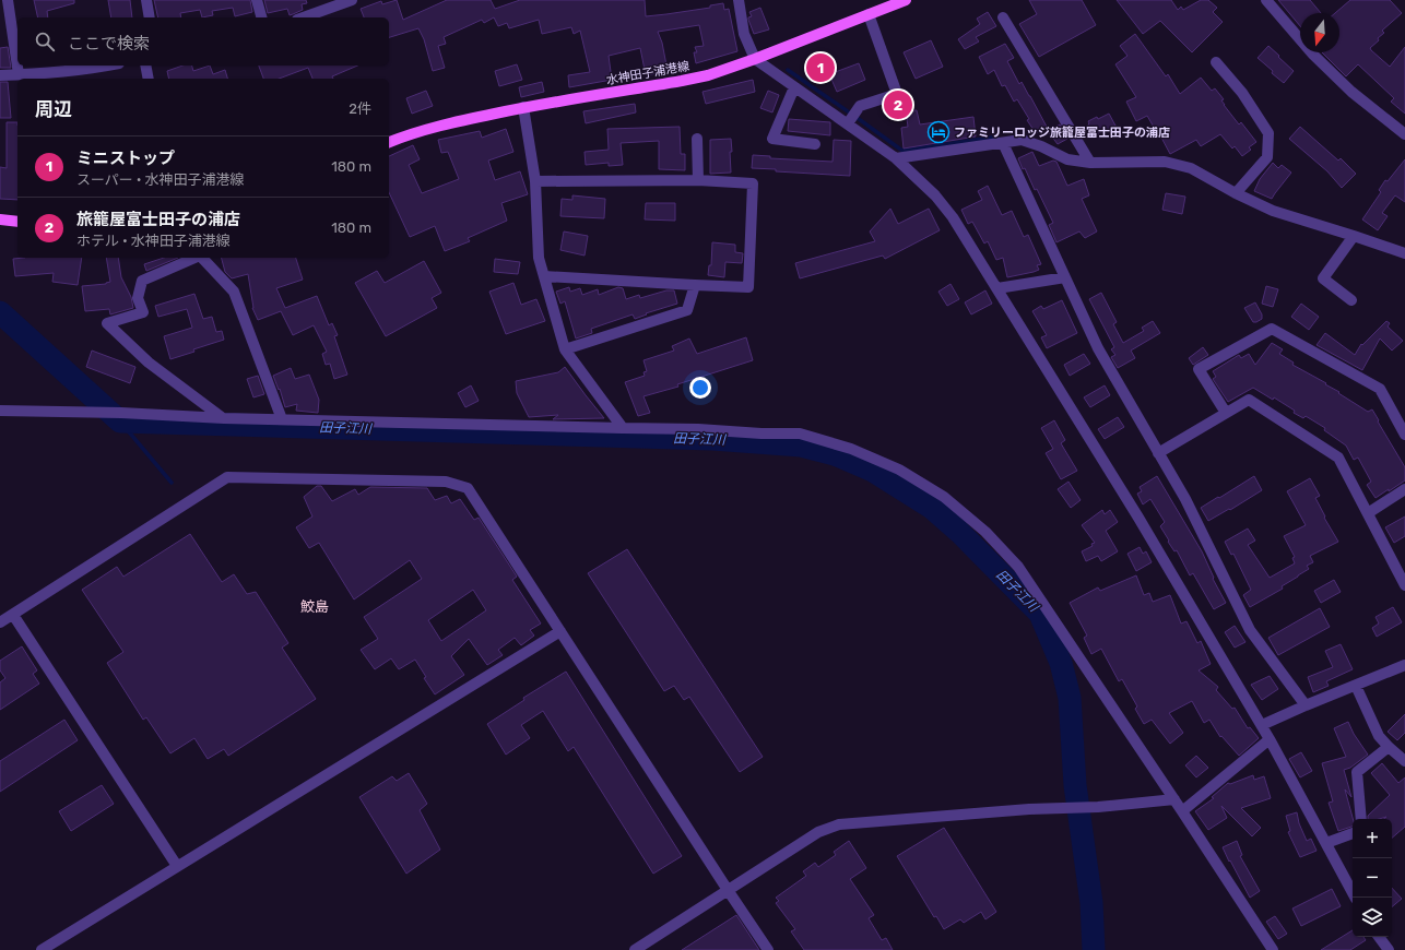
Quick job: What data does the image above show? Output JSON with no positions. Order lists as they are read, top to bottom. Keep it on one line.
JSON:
{"streets":{"main road":["水神田子浦港線"]},"districts":["鮫島"],"water":["田子江川"],"places":{"hotel":["ファミリーロッジ旅籠屋富士田子の浦店"]},"north":"bottom","page":{"search":"ここで検索","pins":["1","2"],"heading":["周辺","2件"],"list":[{"mark":"1","name":"ミニストップ","note":"スーパー · 水神田子浦港線","value":"180 m"},{"mark":"2","name":"旅籠屋富士田子の浦店","note":"ホテル · 水神田子浦港線","value":"180 m"}],"map_buttons":["+","−"]}}
